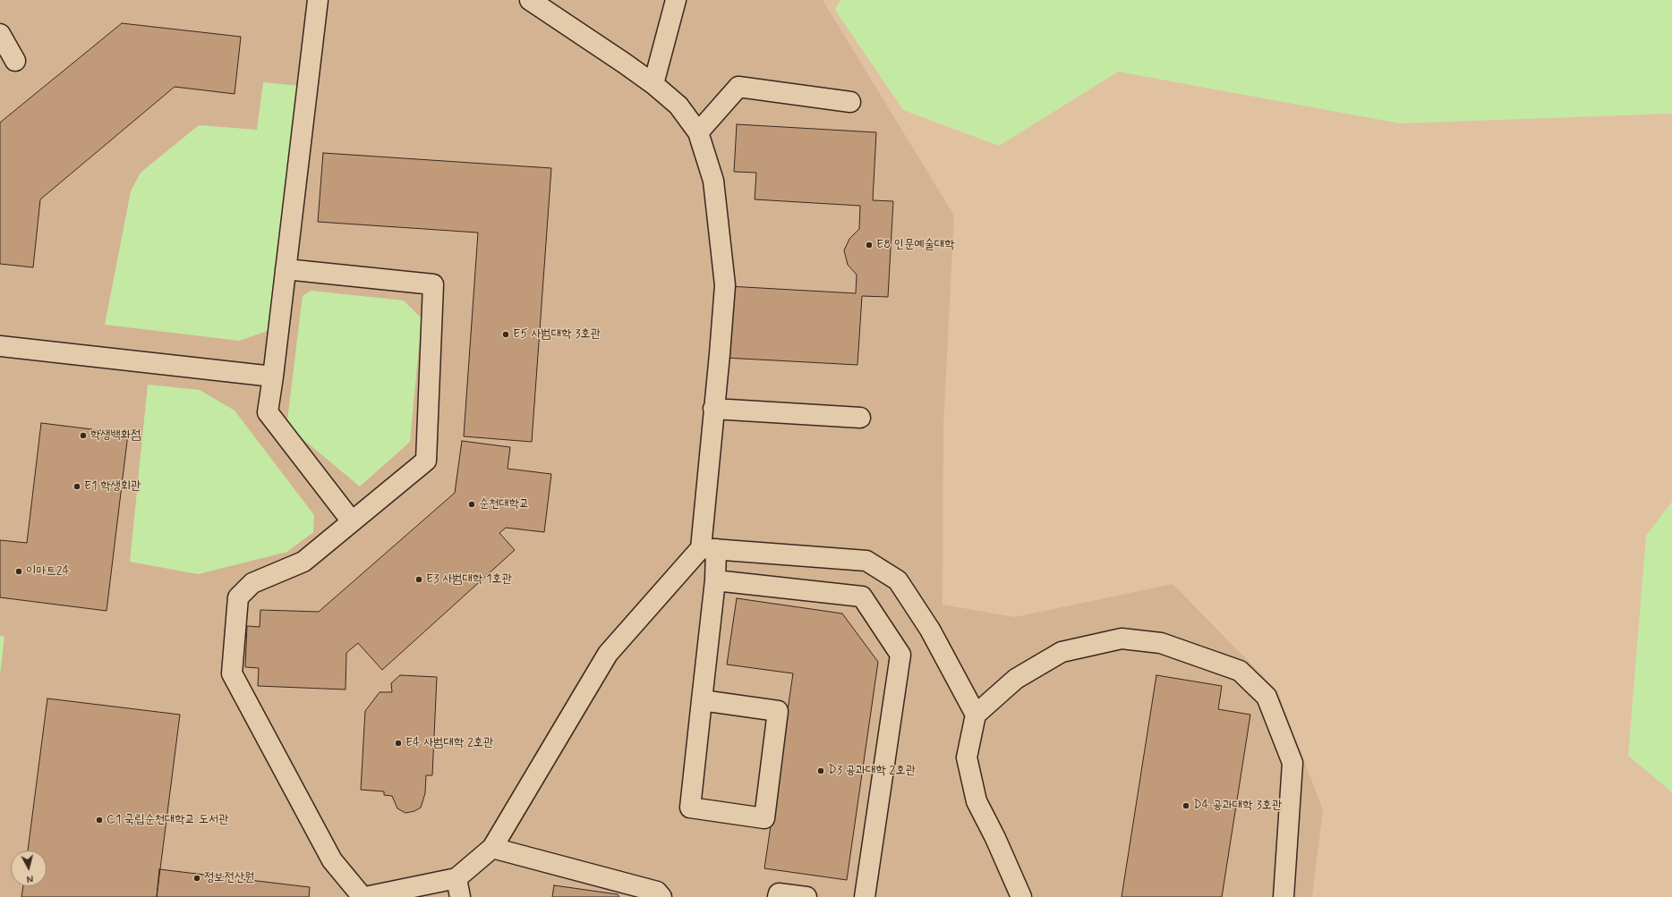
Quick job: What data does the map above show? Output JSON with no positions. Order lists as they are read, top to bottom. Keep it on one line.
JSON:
{"places":["E8 인문예술대학","E5 사범대학 3호관","학생백화점","E1 학생회관","순천대학교","이마트24","E3 사범대학 1호관","E4 사범대학 2호관","D3 공과대학 2호관","D4 공과대학 3호관","C1 국립순천대학교 도서관","정보전산원"],"north":"bottom"}
